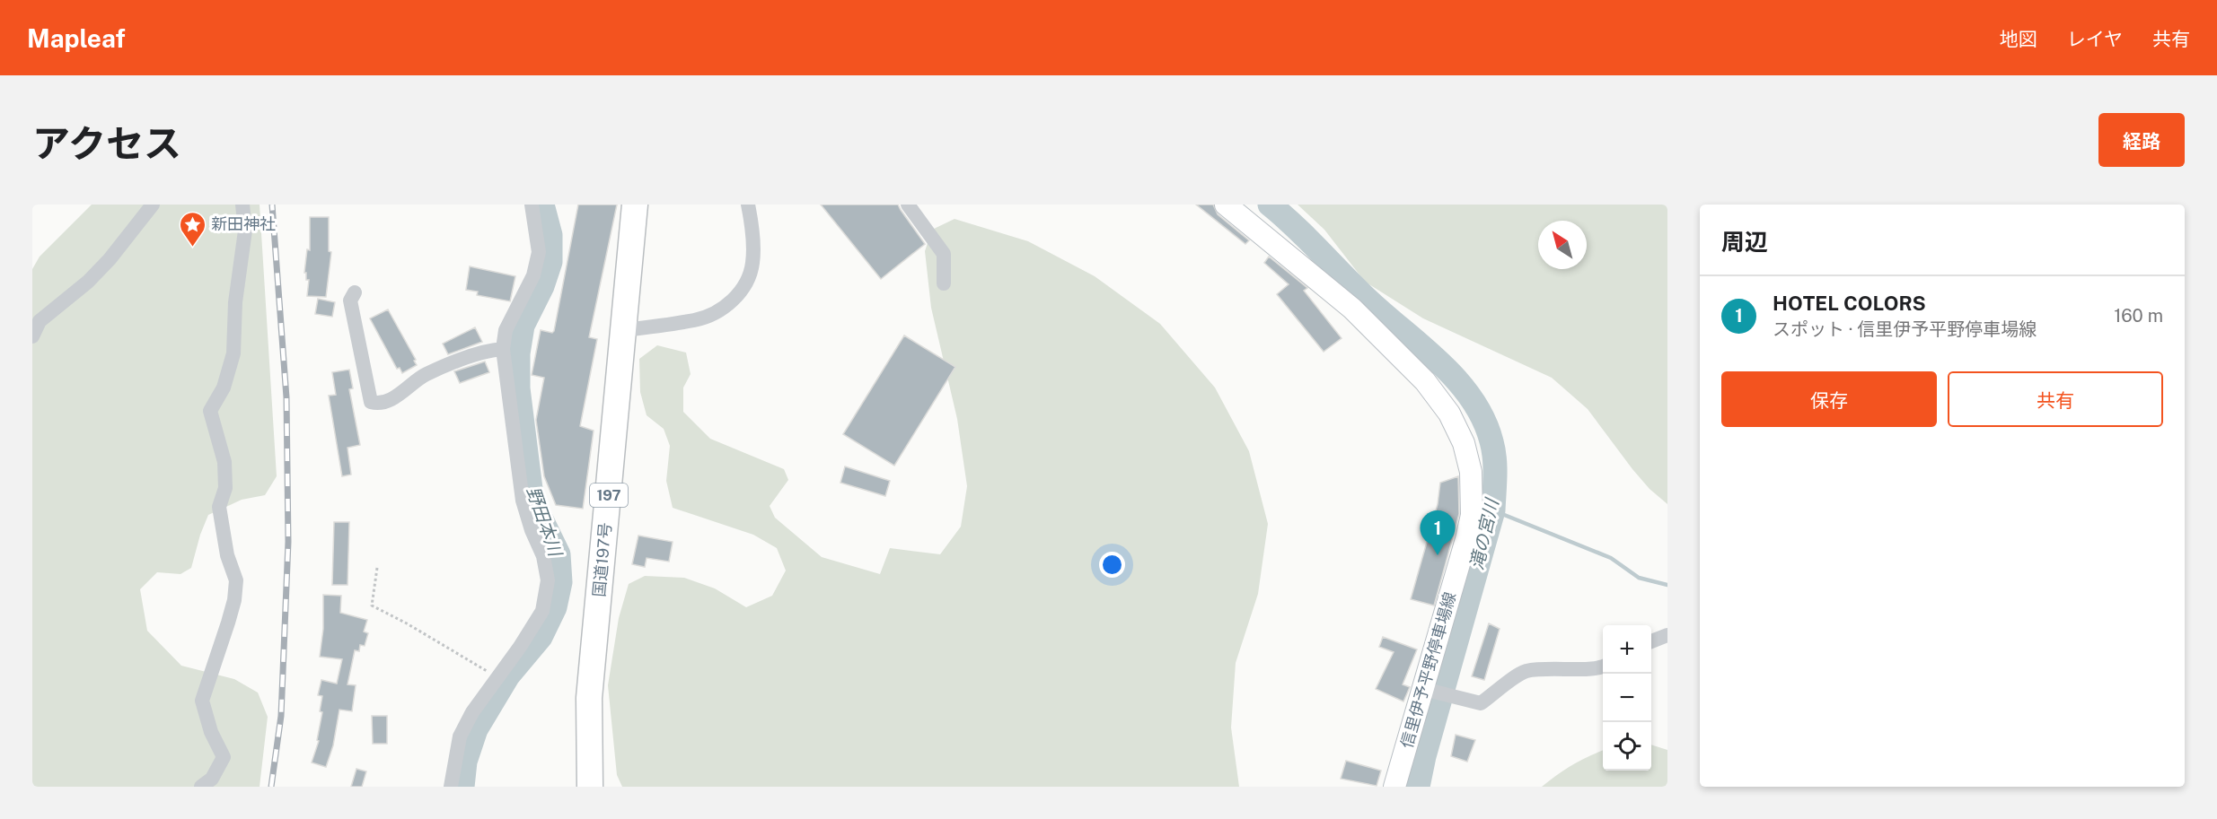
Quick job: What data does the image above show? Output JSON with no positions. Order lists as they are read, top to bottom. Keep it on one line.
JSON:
{"streets":{"highway":["197","国道197号"],"main road":["信里伊予平野停車場線"]},"water":["野田本川","滝の宮川"],"places":{"place":["新田神社"]},"north":"top left","page":{"header":"Mapleaf","nav":["地図","レイヤ","共有"],"title":"アクセス","buttons":["経路",["保存","共有"]],"heading":"周辺","list":[{"mark":"1","name":"HOTEL COLORS","note":"スポット · 信里伊予平野停車場線","value":"160 m"}],"pins":"1","map_buttons":["+","−"]}}
